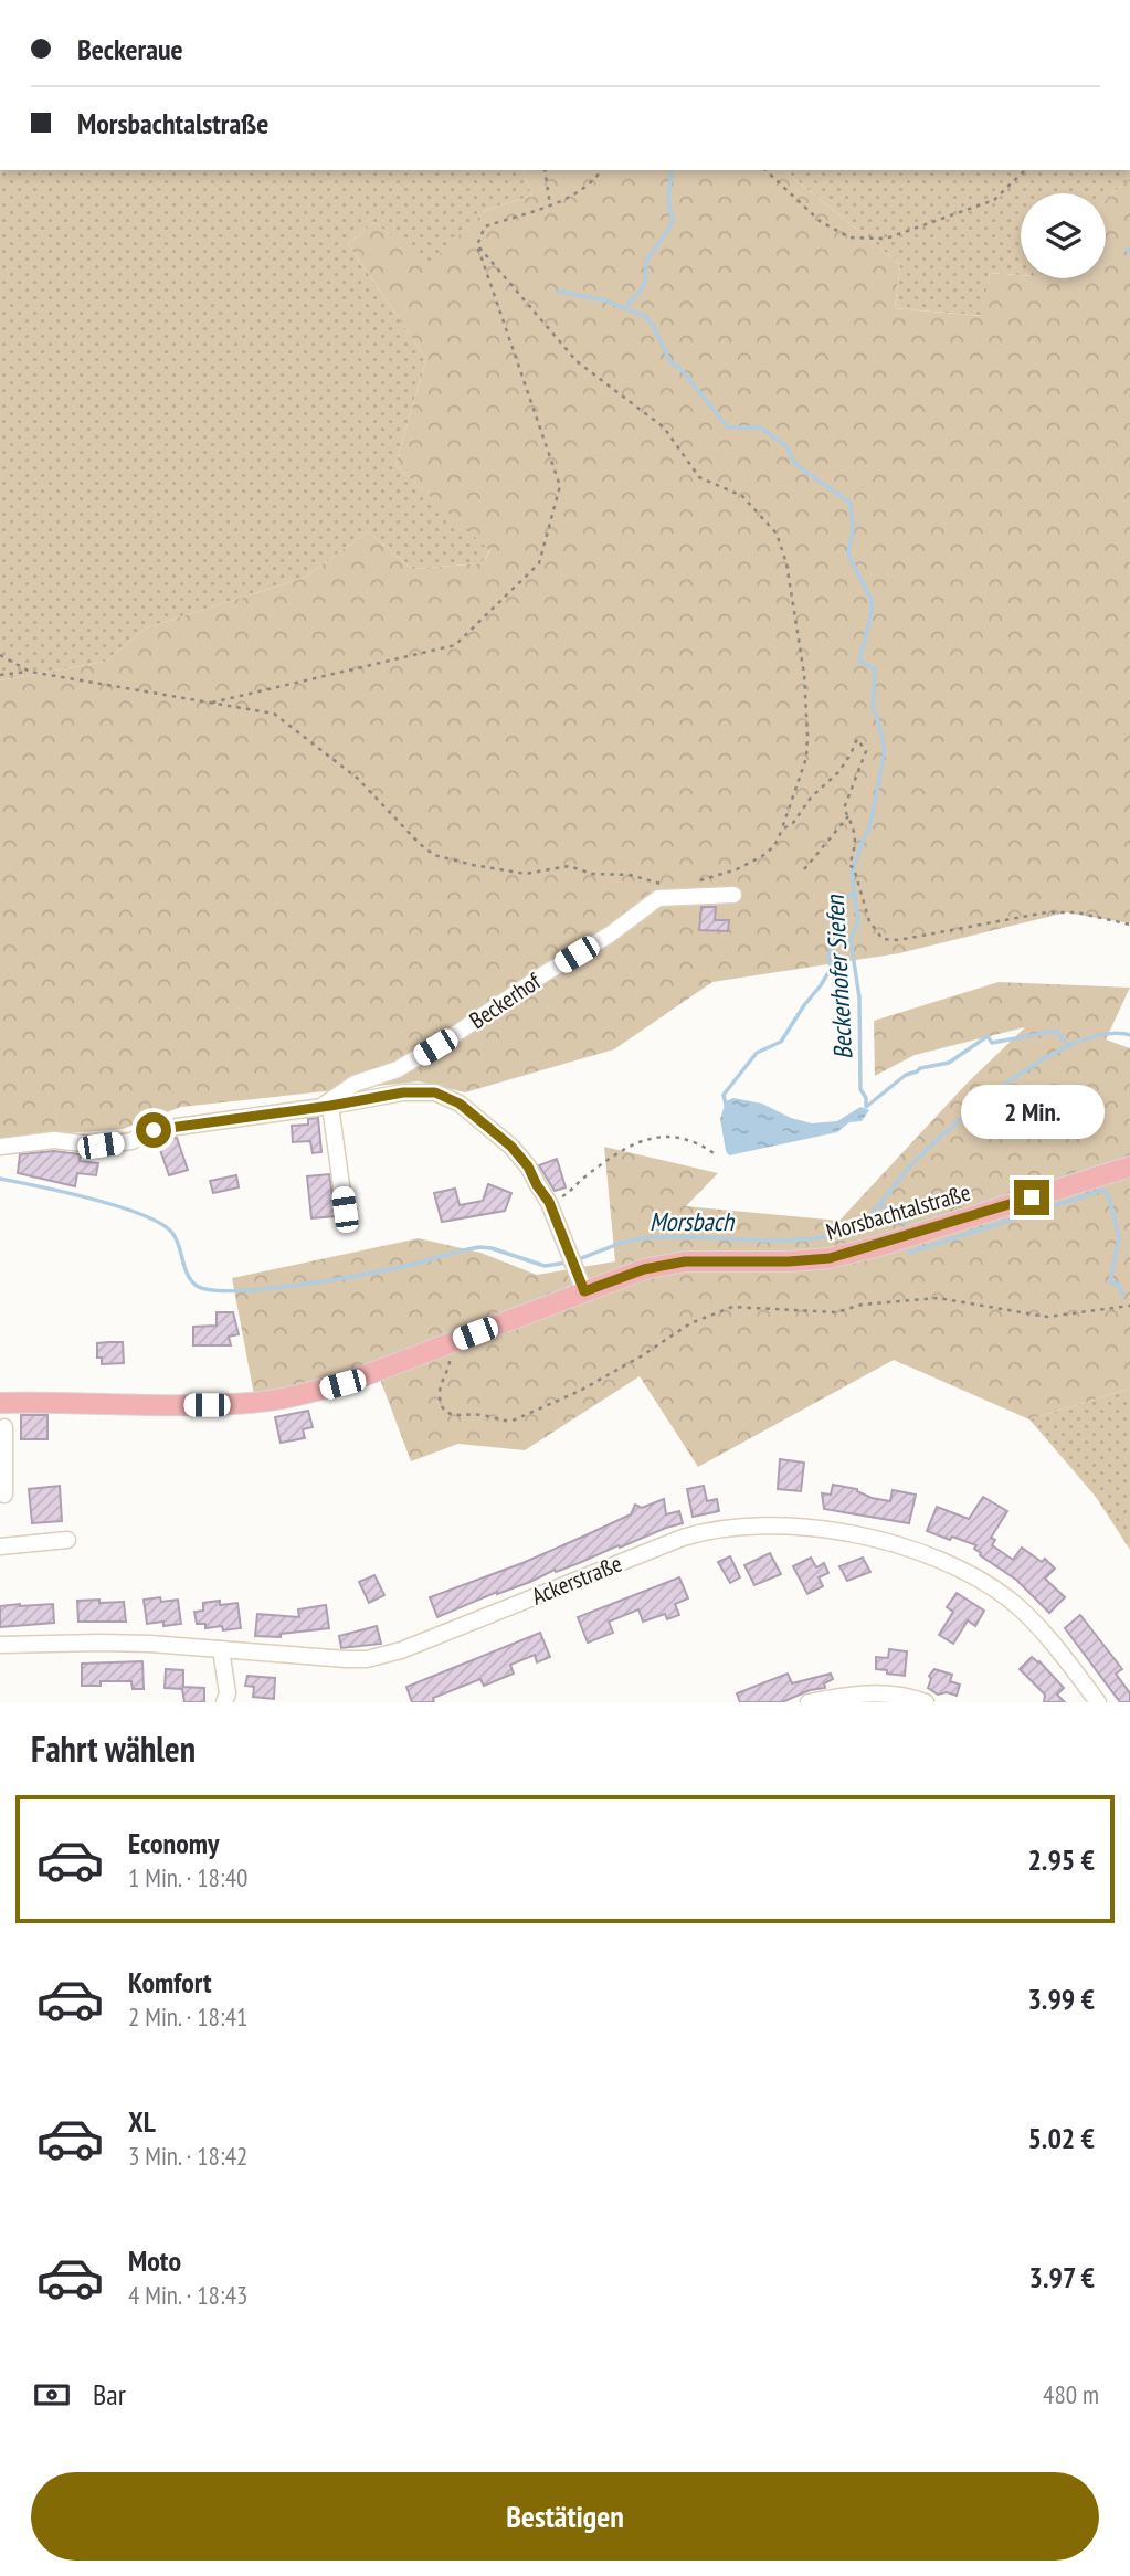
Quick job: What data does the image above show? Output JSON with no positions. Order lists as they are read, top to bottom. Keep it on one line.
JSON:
{"streets":{"main road":["Morsbachtalstraße"],"street":["Beckerhof","Ackerstraße"]},"water":["Beckerhofer Siefen","Morsbach"],"page":{"banner":["Beckeraue","Morsbachtalstraße"],"bubble":"2 Min.","heading":"Fahrt wählen","list":[{"name":"Economy","note":"1 Min. · 18:40","value":"2.95 €"},{"name":"Komfort","note":"2 Min. · 18:41","value":"3.99 €"},{"name":"XL","note":"3 Min. · 18:42","value":"5.02 €"},{"name":"Moto","note":"4 Min. · 18:43","value":"3.97 €"}],"pay":["Bar","480 m"],"buttons":"Bestätigen"}}
